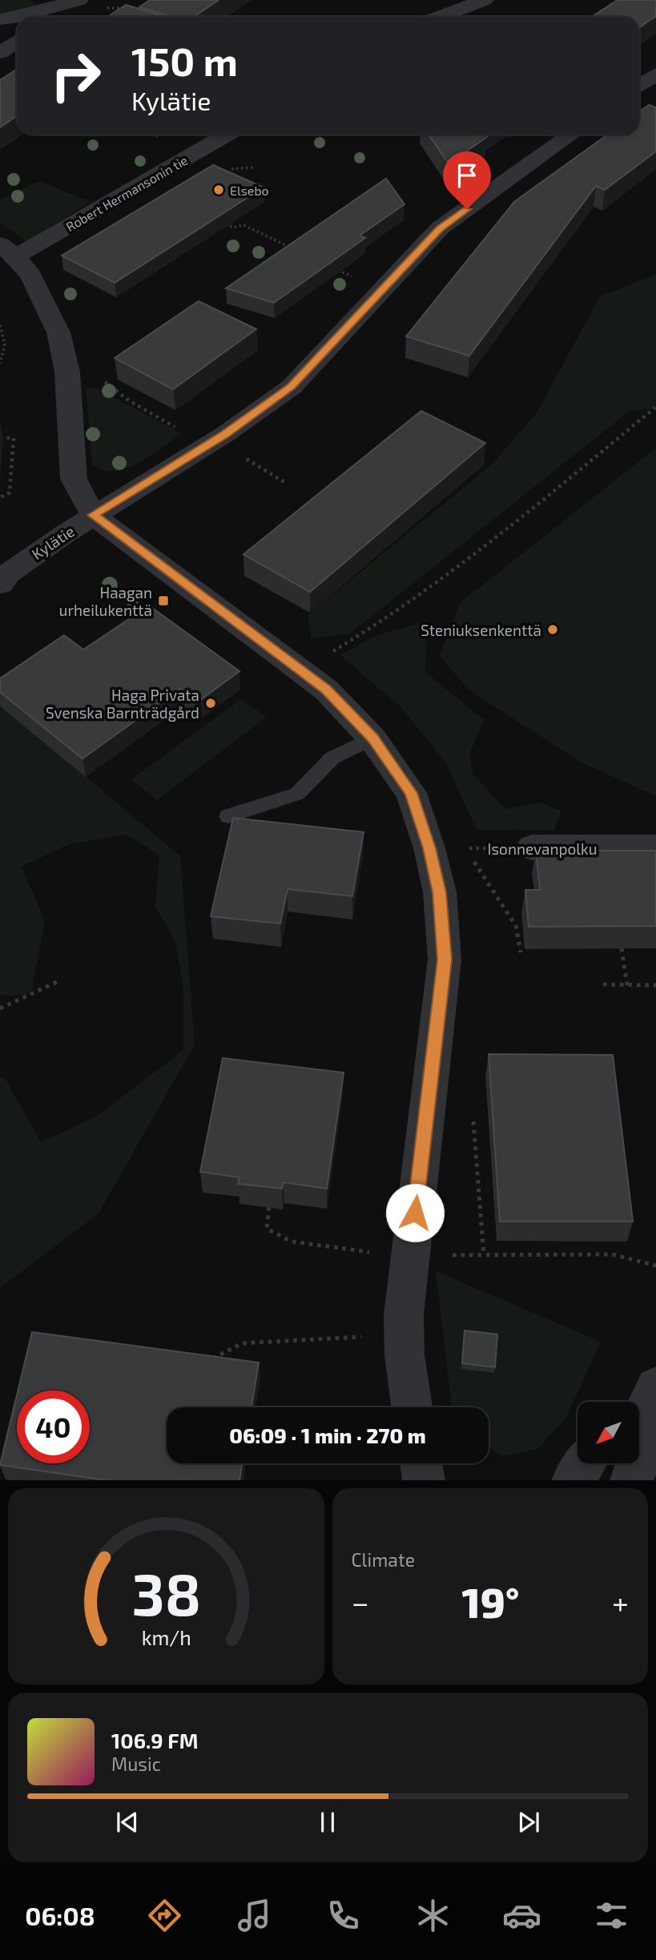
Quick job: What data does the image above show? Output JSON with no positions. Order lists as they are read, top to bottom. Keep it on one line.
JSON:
{"streets":{"street":["Robert Hermansonin tie","Kylätie","Isonnevanpolku"]},"places":{"other":["Elsebo","Steniuksenkenttä","Haga Privata Svenska Barnträdgård"],"transit":["Haagan urheilukenttä"]},"north":"bottom left","page":{"turn":["150 m","Kylätie"],"limit":"40","trip":"06:09 · 1 min · 270 m","tile":"Climate","heat":["−","19°","+"],"song":["106.9 FM","Music"],"tabs":"06:08","gauge":["38","km/h"]}}
